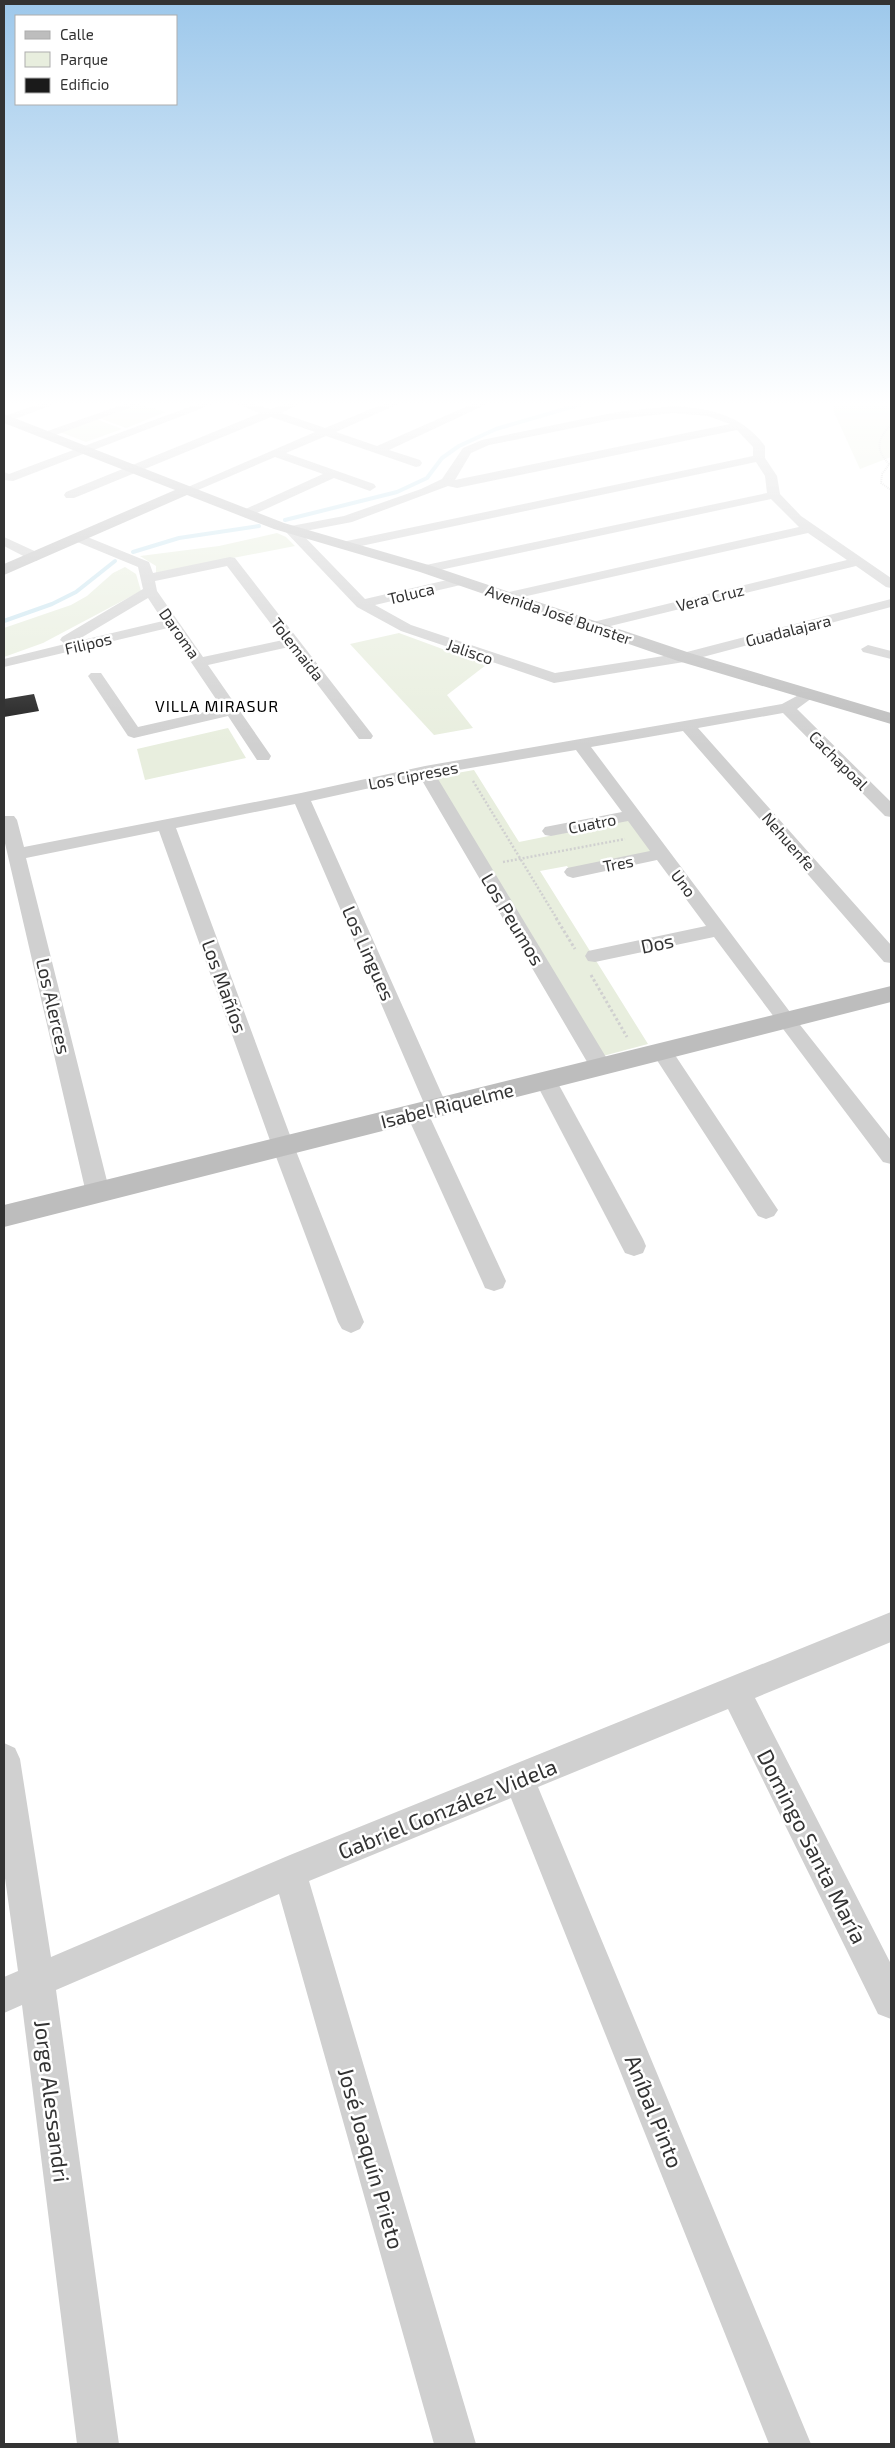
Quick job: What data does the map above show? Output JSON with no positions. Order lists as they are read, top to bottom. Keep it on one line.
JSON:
{"streets":{"street":["Toluca","Vera Cruz","Avenida José Bunster","Guadalajara","Daroma","Filipos","Tolemaida","Jalisco","Cachapoal","Los Cipreses","Cuatro","Nehuenfe","Tres","Uno","Los Peumos","Dos","Los Lingues","Los Mañíos","Los Alerces","Isabel Riquelme","Gabriel González Videla","Domingo Santa María","Jorge Alessandri","Aníbal Pinto","José Joaquín Prieto"]},"crossings":[["Toluca","Avenida José Bunster"],["Toluca","Jalisco"],["Vera Cruz","Avenida José Bunster"],["Avenida José Bunster","Guadalajara"],["Avenida José Bunster","Jalisco"],["Avenida José Bunster","Los Cipreses"],["Guadalajara","Jalisco"],["Daroma","Filipos"],["Daroma","Tolemaida"],["Cachapoal","Los Cipreses"],["Los Cipreses","Nehuenfe"],["Los Cipreses","Uno"],["Los Cipreses","Los Peumos"],["Los Cipreses","Los Lingues"],["Los Cipreses","Los Mañíos"],["Los Cipreses","Los Alerces"],["Cuatro","Uno"],["Tres","Uno"],["Uno","Dos"],["Uno","Isabel Riquelme"],["Los Peumos","Isabel Riquelme"],["Los Lingues","Isabel Riquelme"],["Los Mañíos","Isabel Riquelme"],["Los Alerces","Isabel Riquelme"],["Gabriel González Videla","Domingo Santa María"],["Gabriel González Videla","Jorge Alessandri"],["Gabriel González Videla","Aníbal Pinto"],["Gabriel González Videla","José Joaquín Prieto"]],"districts":["VILLA MIRASUR"],"legend":["Calle","Parque","Edificio"]}
